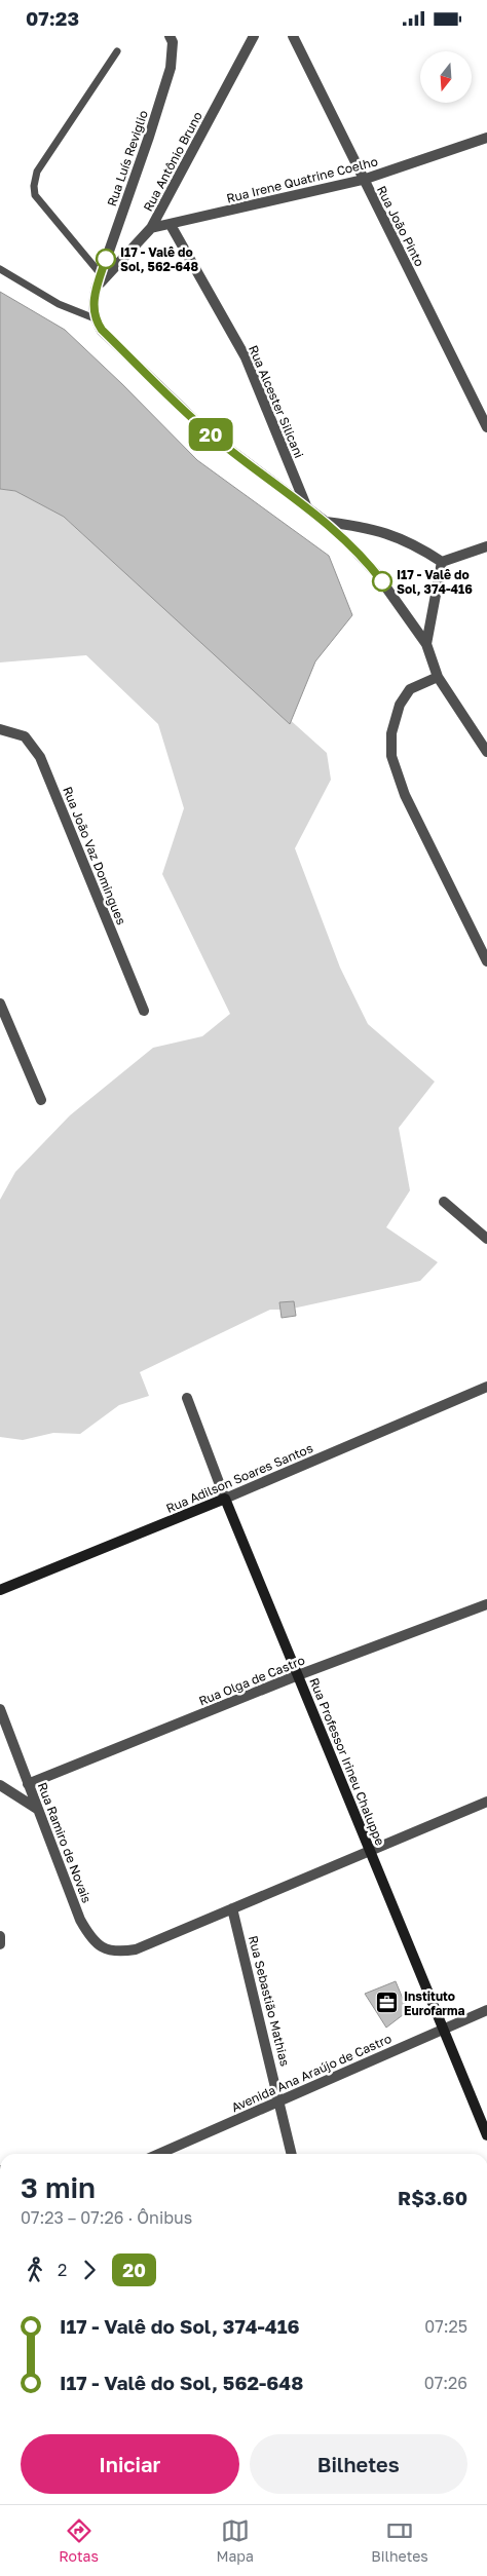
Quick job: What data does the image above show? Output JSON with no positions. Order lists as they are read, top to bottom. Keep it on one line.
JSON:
{"streets":{"street":["Rua Luís Reviglio","Rua Antônio Bruno","Rua Irene Quatrine Coelho","Rua João Pinto","Rua Alcester Silicani","Rua João Vaz Domingues","Rua Adilson Soares Santos","Rua Olga de Castro","Rua Professor Irineu Chaluppe","Rua Ramiro de Novais","Rua Sebastião Mathias","Avenida Ana Araújo de Castro"]},"crossings":[["Rua Luís Reviglio","Rua Antônio Bruno"],["Rua Antônio Bruno","Rua Irene Quatrine Coelho"],["Rua Irene Quatrine Coelho","Rua João Pinto"],["Rua Irene Quatrine Coelho","Rua Alcester Silicani"],["Rua Adilson Soares Santos","Rua Professor Irineu Chaluppe"],["Rua Olga de Castro","Rua Professor Irineu Chaluppe"],["Rua Olga de Castro","Rua Ramiro de Novais"],["Rua Professor Irineu Chaluppe","Avenida Ana Araújo de Castro"],["Rua Ramiro de Novais","Rua Sebastião Mathias"],["Rua Sebastião Mathias","Avenida Ana Araújo de Castro"]],"places":{"other":["I17 - Valê do Sol, 562-648","I17 - Valê do Sol, 374-416"],"office":["Instituto Eurofarma"]},"lines":["bus line 20"],"north":"bottom","page":{"status":"07:23","on_map":"20","heading":["3 min","07:23 – 07:26 · Ônibus","R$3.60"],"legs":["2","20"],"list":[{"name":"I17 - Valê do Sol, 374-416","value":"07:25"},{"name":"I17 - Valê do Sol, 562-648","value":"07:26"}],"buttons":["Iniciar","Bilhetes"],"tabs":["Rotas","Mapa","Bilhetes"]}}
